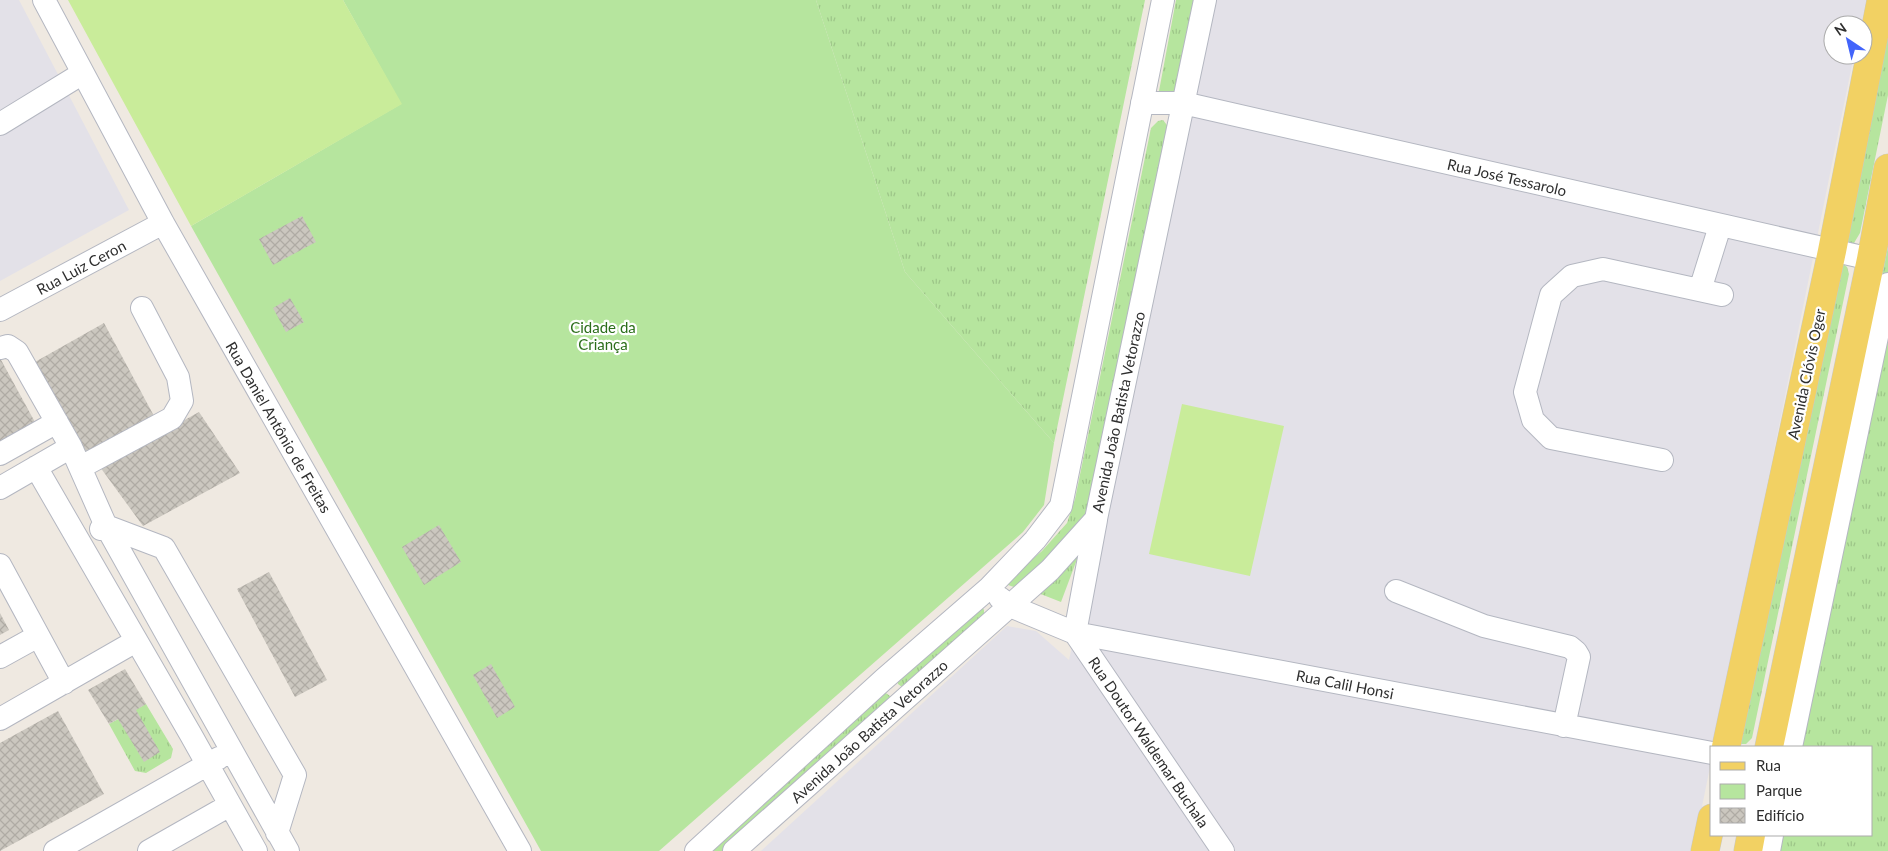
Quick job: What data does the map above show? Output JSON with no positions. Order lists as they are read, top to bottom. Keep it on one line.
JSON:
{"streets":{"main road":["Avenida Clóvis Oger"],"street":["Rua José Tessarolo","Rua Luiz Ceron","Avenida João Batista Vetorazzo","Rua Daniel Antônio de Freitas","Rua Calil Honsi","Rua Doutor Waldemar Buchala"]},"crossings":[["Rua José Tessarolo","Avenida Clóvis Oger"],["Rua José Tessarolo","Avenida João Batista Vetorazzo"],["Rua Luiz Ceron","Rua Daniel Antônio de Freitas"],["Avenida João Batista Vetorazzo","Rua Calil Honsi"],["Rua Calil Honsi","Rua Doutor Waldemar Buchala"]],"parks":["Cidade da Criança"],"legend":["Rua","Parque","Edifício"],"north":"top left"}
